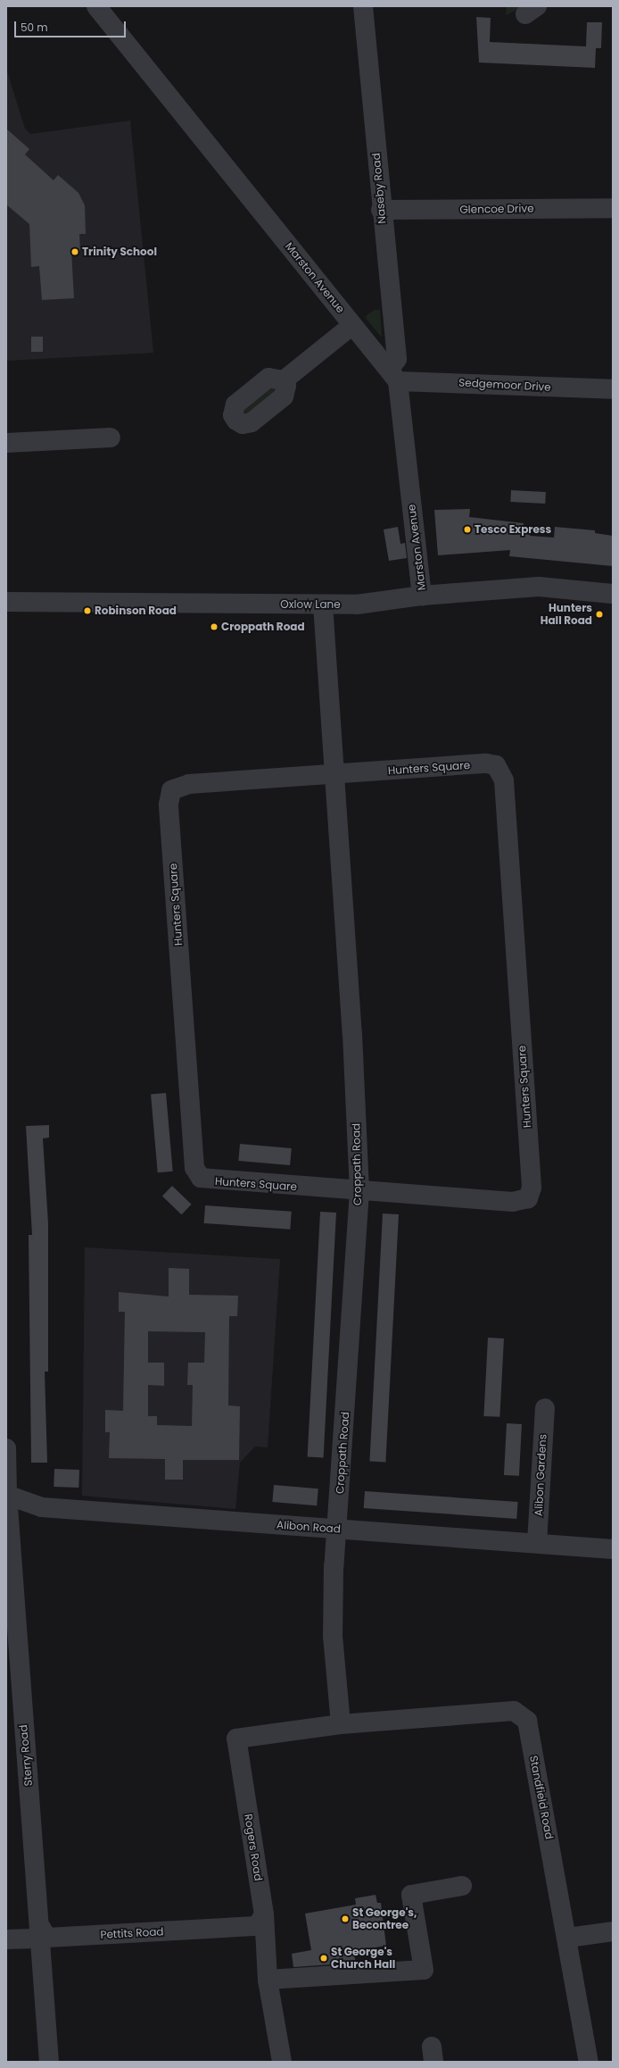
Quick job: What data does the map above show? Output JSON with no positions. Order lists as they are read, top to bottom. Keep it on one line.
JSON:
{"streets":{"street":["Naseby Road","Glencoe Drive","Marston Avenue","Sedgemoor Drive","Oxlow Lane","Hunters Square","Croppath Road","Alibon Gardens","Alibon Road","Sterry Road","Standfield Road","Rogers Road","Pettits Road"]},"crossings":[["Naseby Road","Glencoe Drive"],["Naseby Road","Marston Avenue"],["Naseby Road","Sedgemoor Drive"],["Marston Avenue","Sedgemoor Drive"],["Marston Avenue","Oxlow Lane"],["Oxlow Lane","Croppath Road"],["Hunters Square","Croppath Road"],["Croppath Road","Alibon Road"],["Croppath Road","Standfield Road"],["Croppath Road","Rogers Road"],["Alibon Gardens","Alibon Road"],["Alibon Road","Sterry Road"],["Sterry Road","Pettits Road"],["Standfield Road","Rogers Road"],["Rogers Road","Pettits Road"]],"places":["Trinity School","Tesco Express","Robinson Road","Hunters Hall Road","Croppath Road","St George's, Becontree","St George's Church Hall"],"scale_bar":"50 m"}
